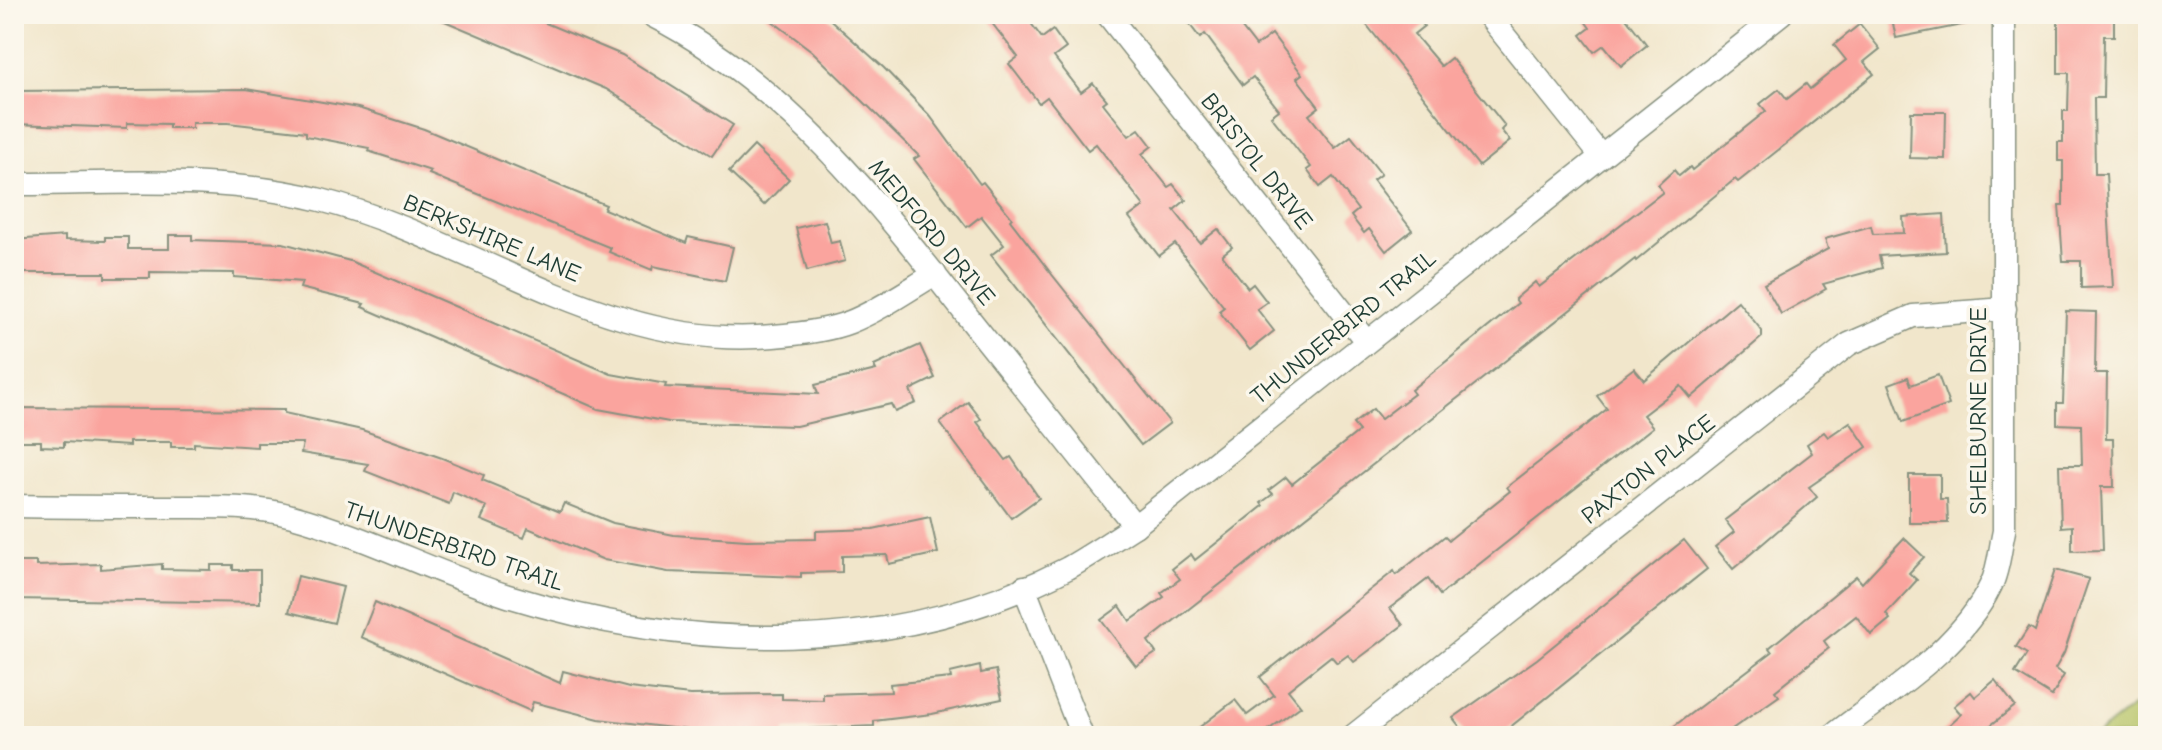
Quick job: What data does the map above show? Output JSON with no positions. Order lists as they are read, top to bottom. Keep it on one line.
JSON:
{"streets":{"street":["BRISTOL DRIVE","MEDFORD DRIVE","BERKSHIRE LANE","THUNDERBIRD TRAIL","SHELBURNE DRIVE","PAXTON PLACE"]},"crossings":[["BRISTOL DRIVE","THUNDERBIRD TRAIL"],["MEDFORD DRIVE","BERKSHIRE LANE"],["MEDFORD DRIVE","THUNDERBIRD TRAIL"],["SHELBURNE DRIVE","PAXTON PLACE"]]}
